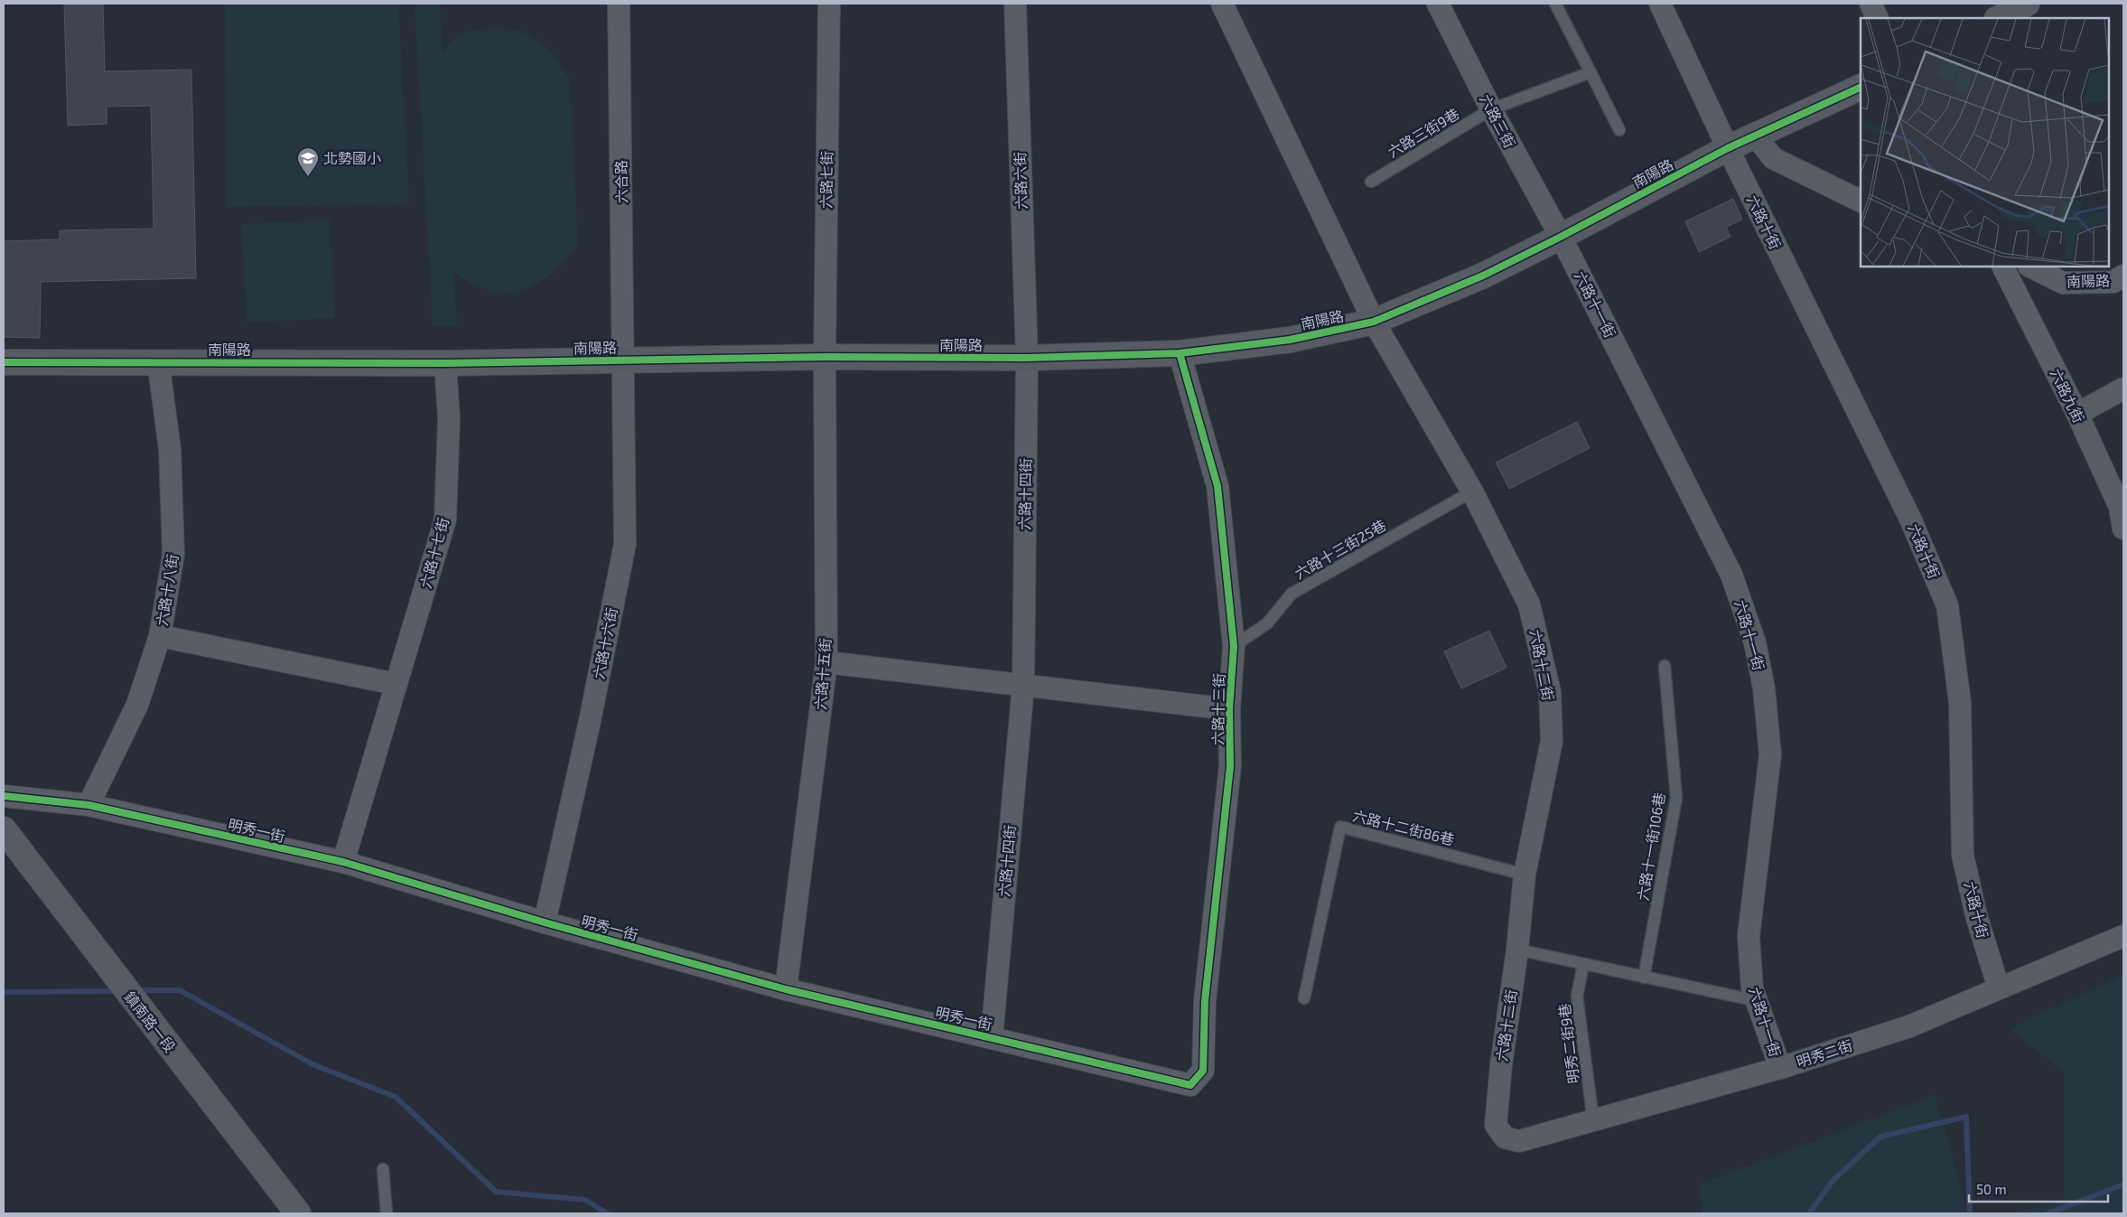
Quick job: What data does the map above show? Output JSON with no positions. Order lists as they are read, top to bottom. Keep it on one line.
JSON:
{"streets":{"street":["六路三街","南陽路","六路七街","六路六街","六合路","六路十街","六路十一街","六路九街","六路十四街","六路十七街","六路十八街","六路十六街","六路十二街","六路十五街","六路十三街","明秀一街","鎮南路一段","明秀二街"],"lane":["六路三街9巷","六路十三街25巷","六路十二街86巷","六路十一街106巷","明秀二街9巷"]},"crossings":[["六路三街","六路三街9巷"],["六路三街","南陽路"],["六路三街","六路十一街"],["南陽路","六路七街"],["南陽路","六路六街"],["南陽路","六合路"],["南陽路","六路十街"],["南陽路","六路十一街"],["南陽路","六路十四街"],["南陽路","六路十七街"],["南陽路","六路十八街"],["南陽路","六路十六街"],["南陽路","六路十二街"],["南陽路","六路十五街"],["南陽路","六路十三街"],["六路七街","六路十五街"],["六路六街","六路十四街"],["六合路","六路十六街"],["六路十街","明秀二街"],["六路十一街","明秀二街"],["六路十四街","明秀一街"],["六路十三街25巷","六路十二街"],["六路十三街25巷","六路十三街"],["六路十七街","明秀一街"],["六路十八街","明秀一街"],["六路十六街","明秀一街"],["六路十二街","六路十二街86巷"],["六路十二街","明秀二街"],["六路十五街","明秀一街"],["六路十三街","明秀一街"],["明秀二街9巷","明秀二街"]],"places":{"school or university":["北勢國小"]},"scale_bar":"50 m"}
